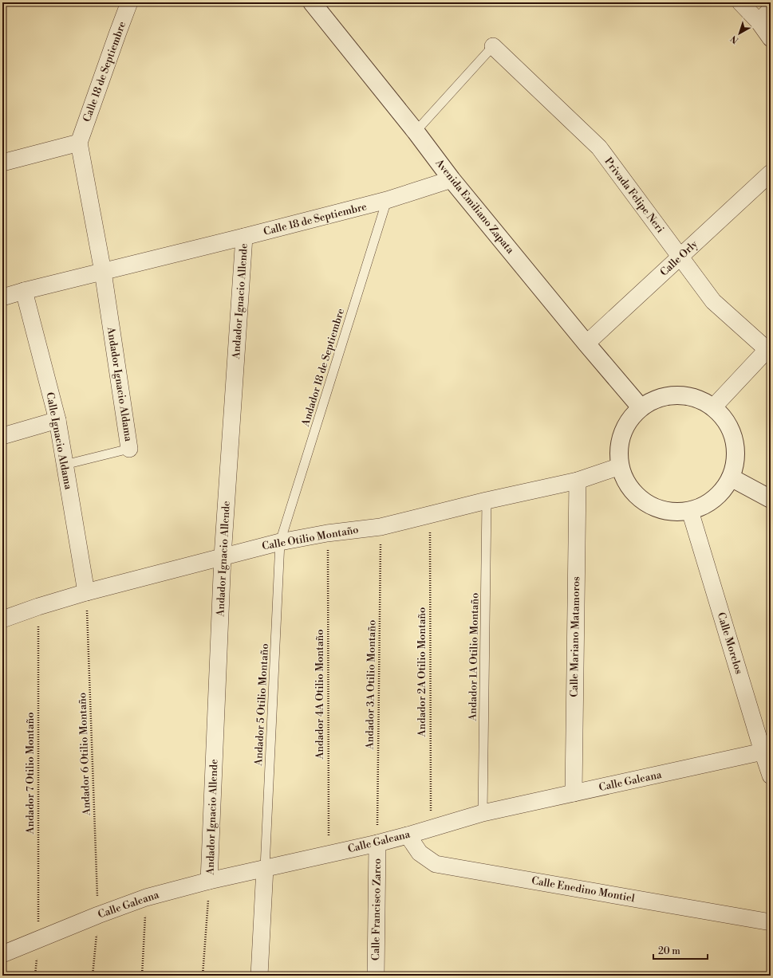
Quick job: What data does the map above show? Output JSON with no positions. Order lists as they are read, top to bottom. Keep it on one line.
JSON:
{"streets":{"street":["Calle 18 de Septiembre","Privada Felipe Neri","Avenida Emiliano Zapata","Calle Orly","Andador Ignacio Allende","Andador Ignacio Aldama","Calle Ignacio Aldama","Calle Otilio Montaño","Calle Mariano Matamoros","Calle Morelos","Calle Galeana","Calle Enedino Montiel","Calle Francisco Zarco"],"lane":["Andador 18 de Septiembre","Andador 1A Otilio Montaño","Andador 5 Otilio Montaño"],"path":["Andador 2A Otilio Montaño","Andador 3A Otilio Montaño","Andador 4A Otilio Montaño","Andador 6 Otilio Montaño","Andador 7 Otilio Montaño"]},"crossings":[["Calle 18 de Septiembre","Avenida Emiliano Zapata"],["Calle 18 de Septiembre","Andador Ignacio Allende"],["Calle 18 de Septiembre","Andador 18 de Septiembre"],["Calle 18 de Septiembre","Andador Ignacio Aldama"],["Calle 18 de Septiembre","Calle Ignacio Aldama"],["Privada Felipe Neri","Calle Orly"],["Avenida Emiliano Zapata","Calle Orly"],["Andador Ignacio Allende","Calle Otilio Montaño"],["Andador Ignacio Allende","Calle Galeana"],["Andador 18 de Septiembre","Calle Otilio Montaño"],["Andador 18 de Septiembre","Andador 5 Otilio Montaño"],["Andador Ignacio Aldama","Calle Ignacio Aldama"],["Calle Ignacio Aldama","Calle Otilio Montaño"],["Calle Ignacio Aldama","Andador 6 Otilio Montaño"],["Calle Otilio Montaño","Calle Mariano Matamoros"],["Calle Otilio Montaño","Andador 1A Otilio Montaño"],["Calle Otilio Montaño","Andador 2A Otilio Montaño"],["Calle Otilio Montaño","Andador 3A Otilio Montaño"],["Calle Otilio Montaño","Andador 4A Otilio Montaño"],["Calle Otilio Montaño","Andador 5 Otilio Montaño"],["Calle Otilio Montaño","Andador 6 Otilio Montaño"],["Calle Otilio Montaño","Andador 7 Otilio Montaño"],["Calle Mariano Matamoros","Calle Galeana"],["Calle Morelos","Calle Galeana"],["Andador 1A Otilio Montaño","Calle Galeana"],["Andador 2A Otilio Montaño","Calle Galeana"],["Andador 3A Otilio Montaño","Calle Galeana"],["Andador 3A Otilio Montaño","Calle Francisco Zarco"],["Andador 4A Otilio Montaño","Calle Galeana"],["Andador 5 Otilio Montaño","Calle Galeana"],["Andador 6 Otilio Montaño","Calle Galeana"],["Andador 7 Otilio Montaño","Calle Galeana"],["Calle Galeana","Calle Enedino Montiel"],["Calle Galeana","Calle Francisco Zarco"]],"scale_bar":"20 m","north":"bottom left"}
